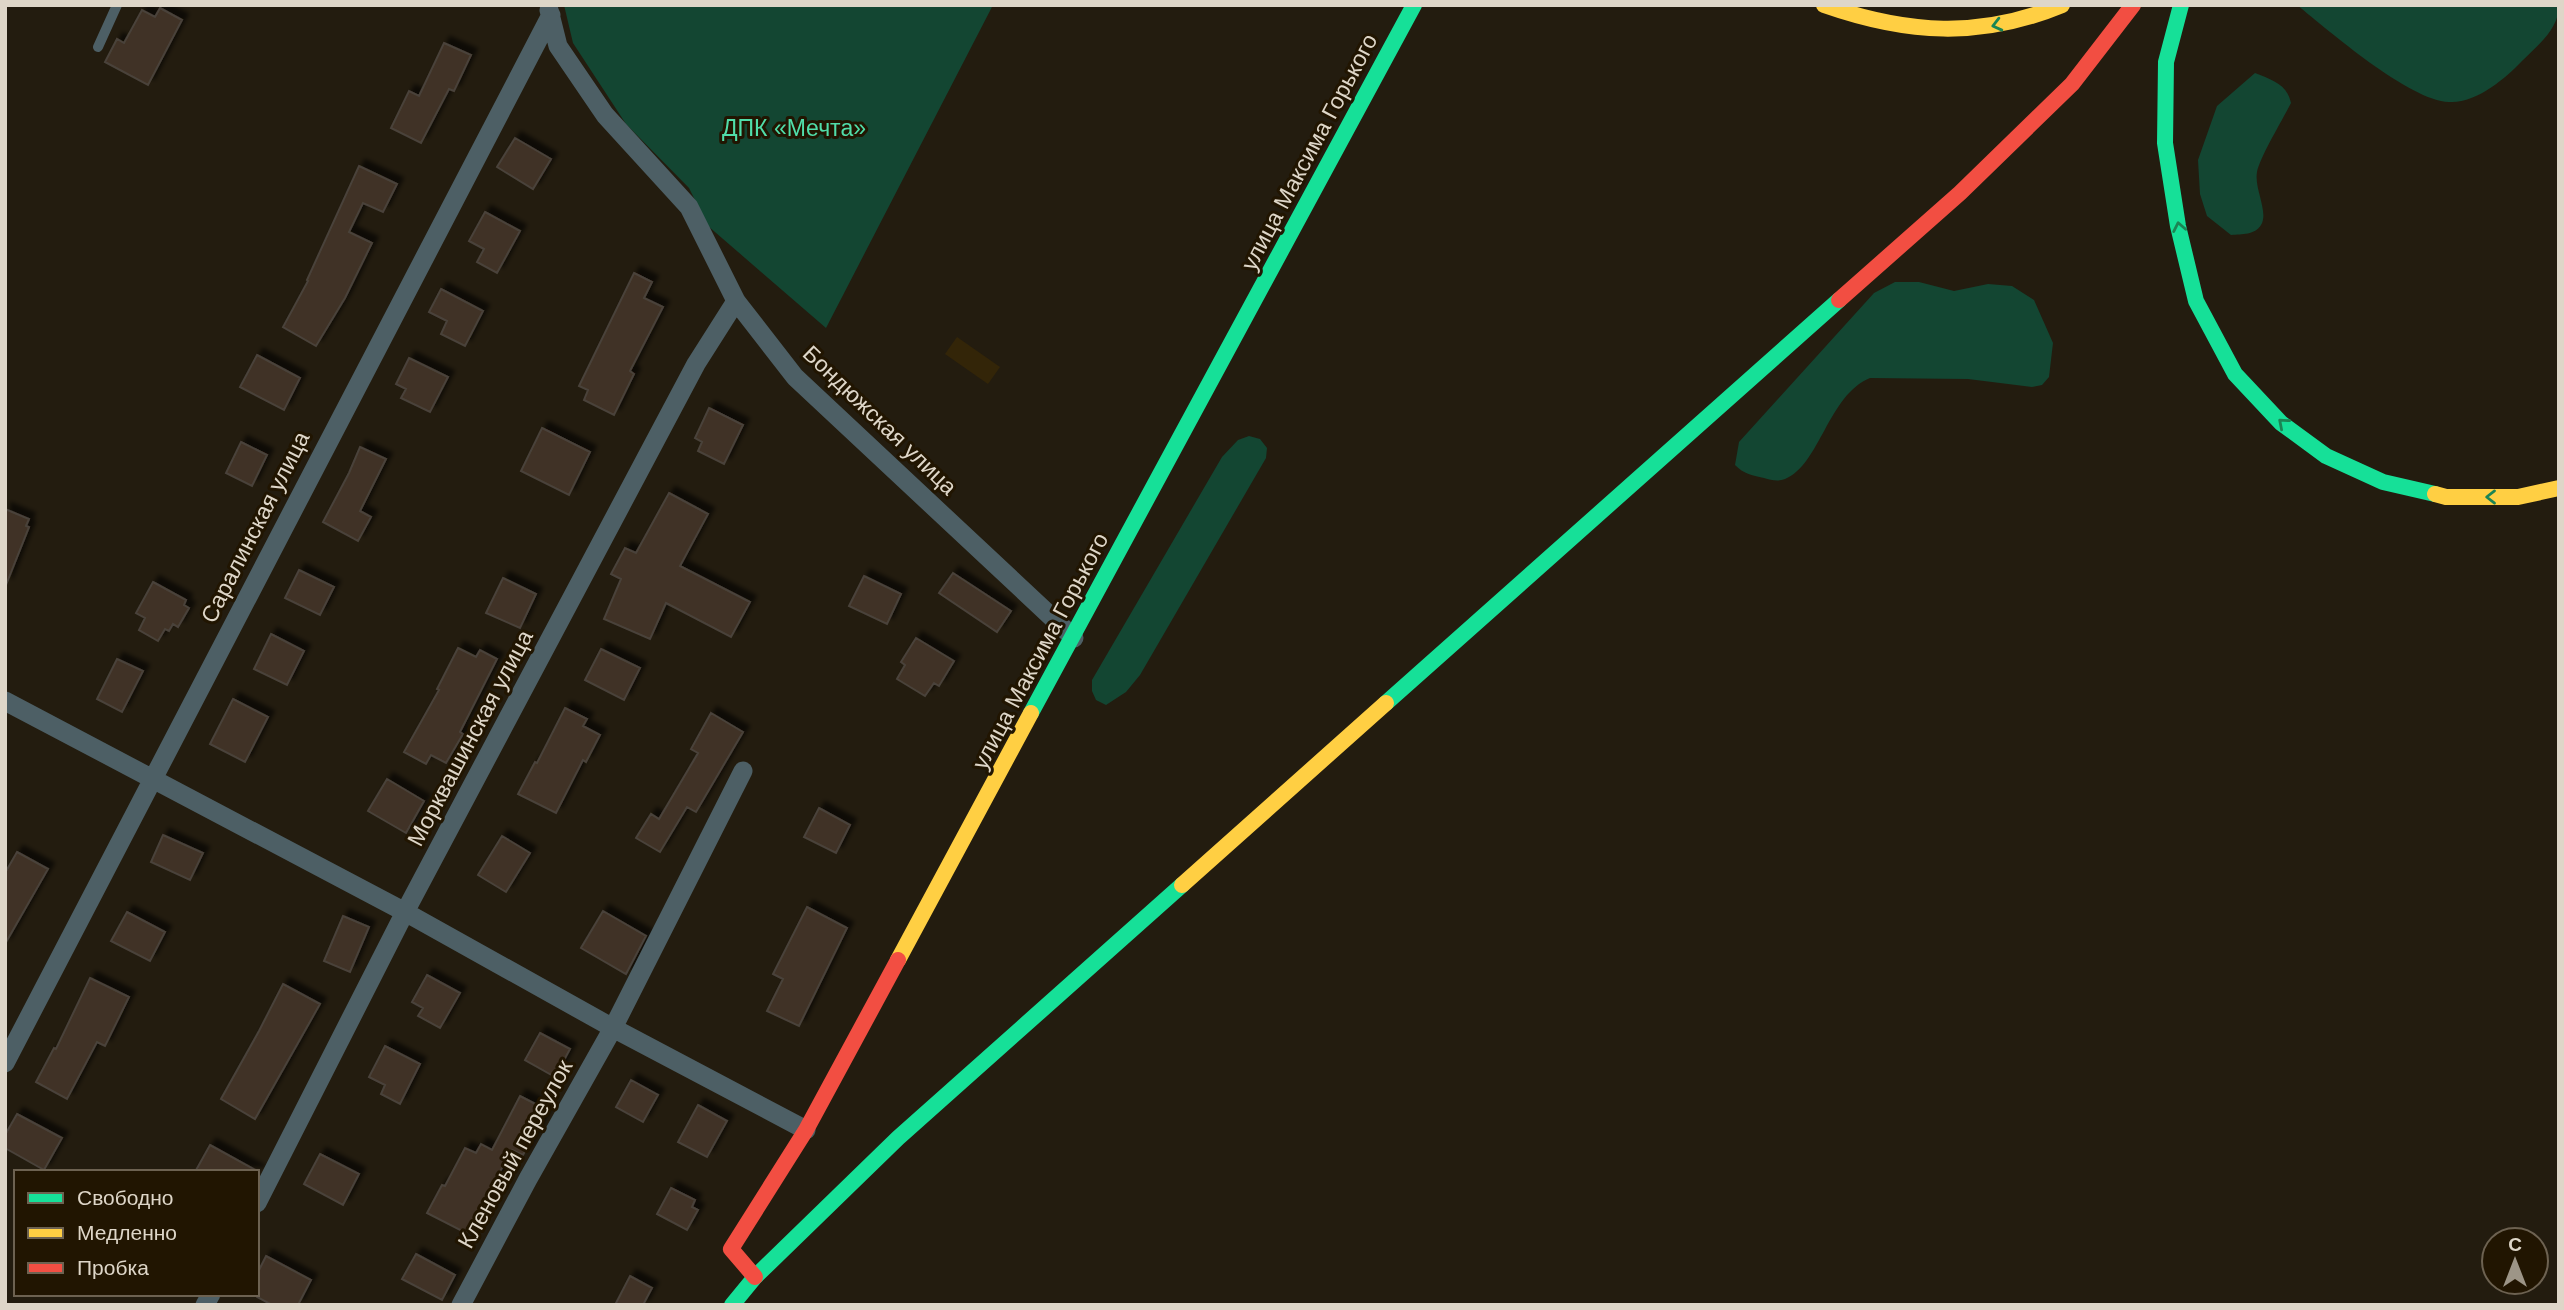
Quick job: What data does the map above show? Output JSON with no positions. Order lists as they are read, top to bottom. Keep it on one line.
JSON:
{"streets":{"street":["улица Максима Горького","Бондюжская улица","Саралинская улица","Морквашинская улица","Кленовый переулок"]},"crossings":[["улица Максима Горького","Бондюжская улица"],["Бондюжская улица","Саралинская улица"],["Бондюжская улица","Морквашинская улица"]],"parks":["ДПК «Мечта»"],"legend":["Свободно","Медленно","Пробка"],"north":"top"}
